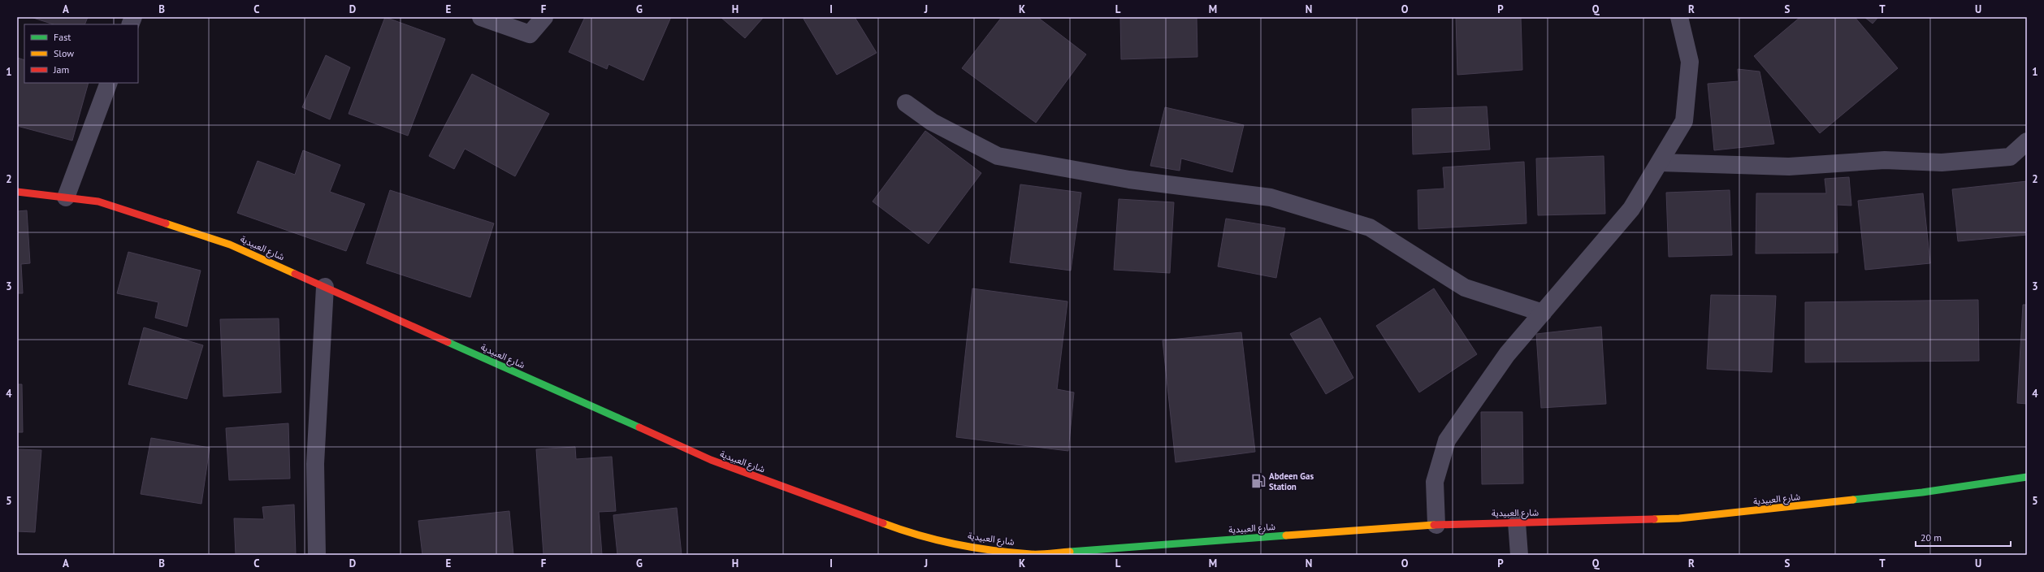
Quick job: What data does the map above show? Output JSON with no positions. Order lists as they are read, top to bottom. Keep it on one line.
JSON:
{"streets":{"main road":["شارع العبيدية"]},"places":{"fuel station":["Abdeen Gas Station"]},"legend":["Fast","Slow","Jam"],"scale_bar":"20 m","grid":{"columns":["A","B","C","D","E","F","G","H","I","J","K","L","M","N","O","P","Q","R","S","T","U"],"rows":["1","2","3","4","5"]}}
